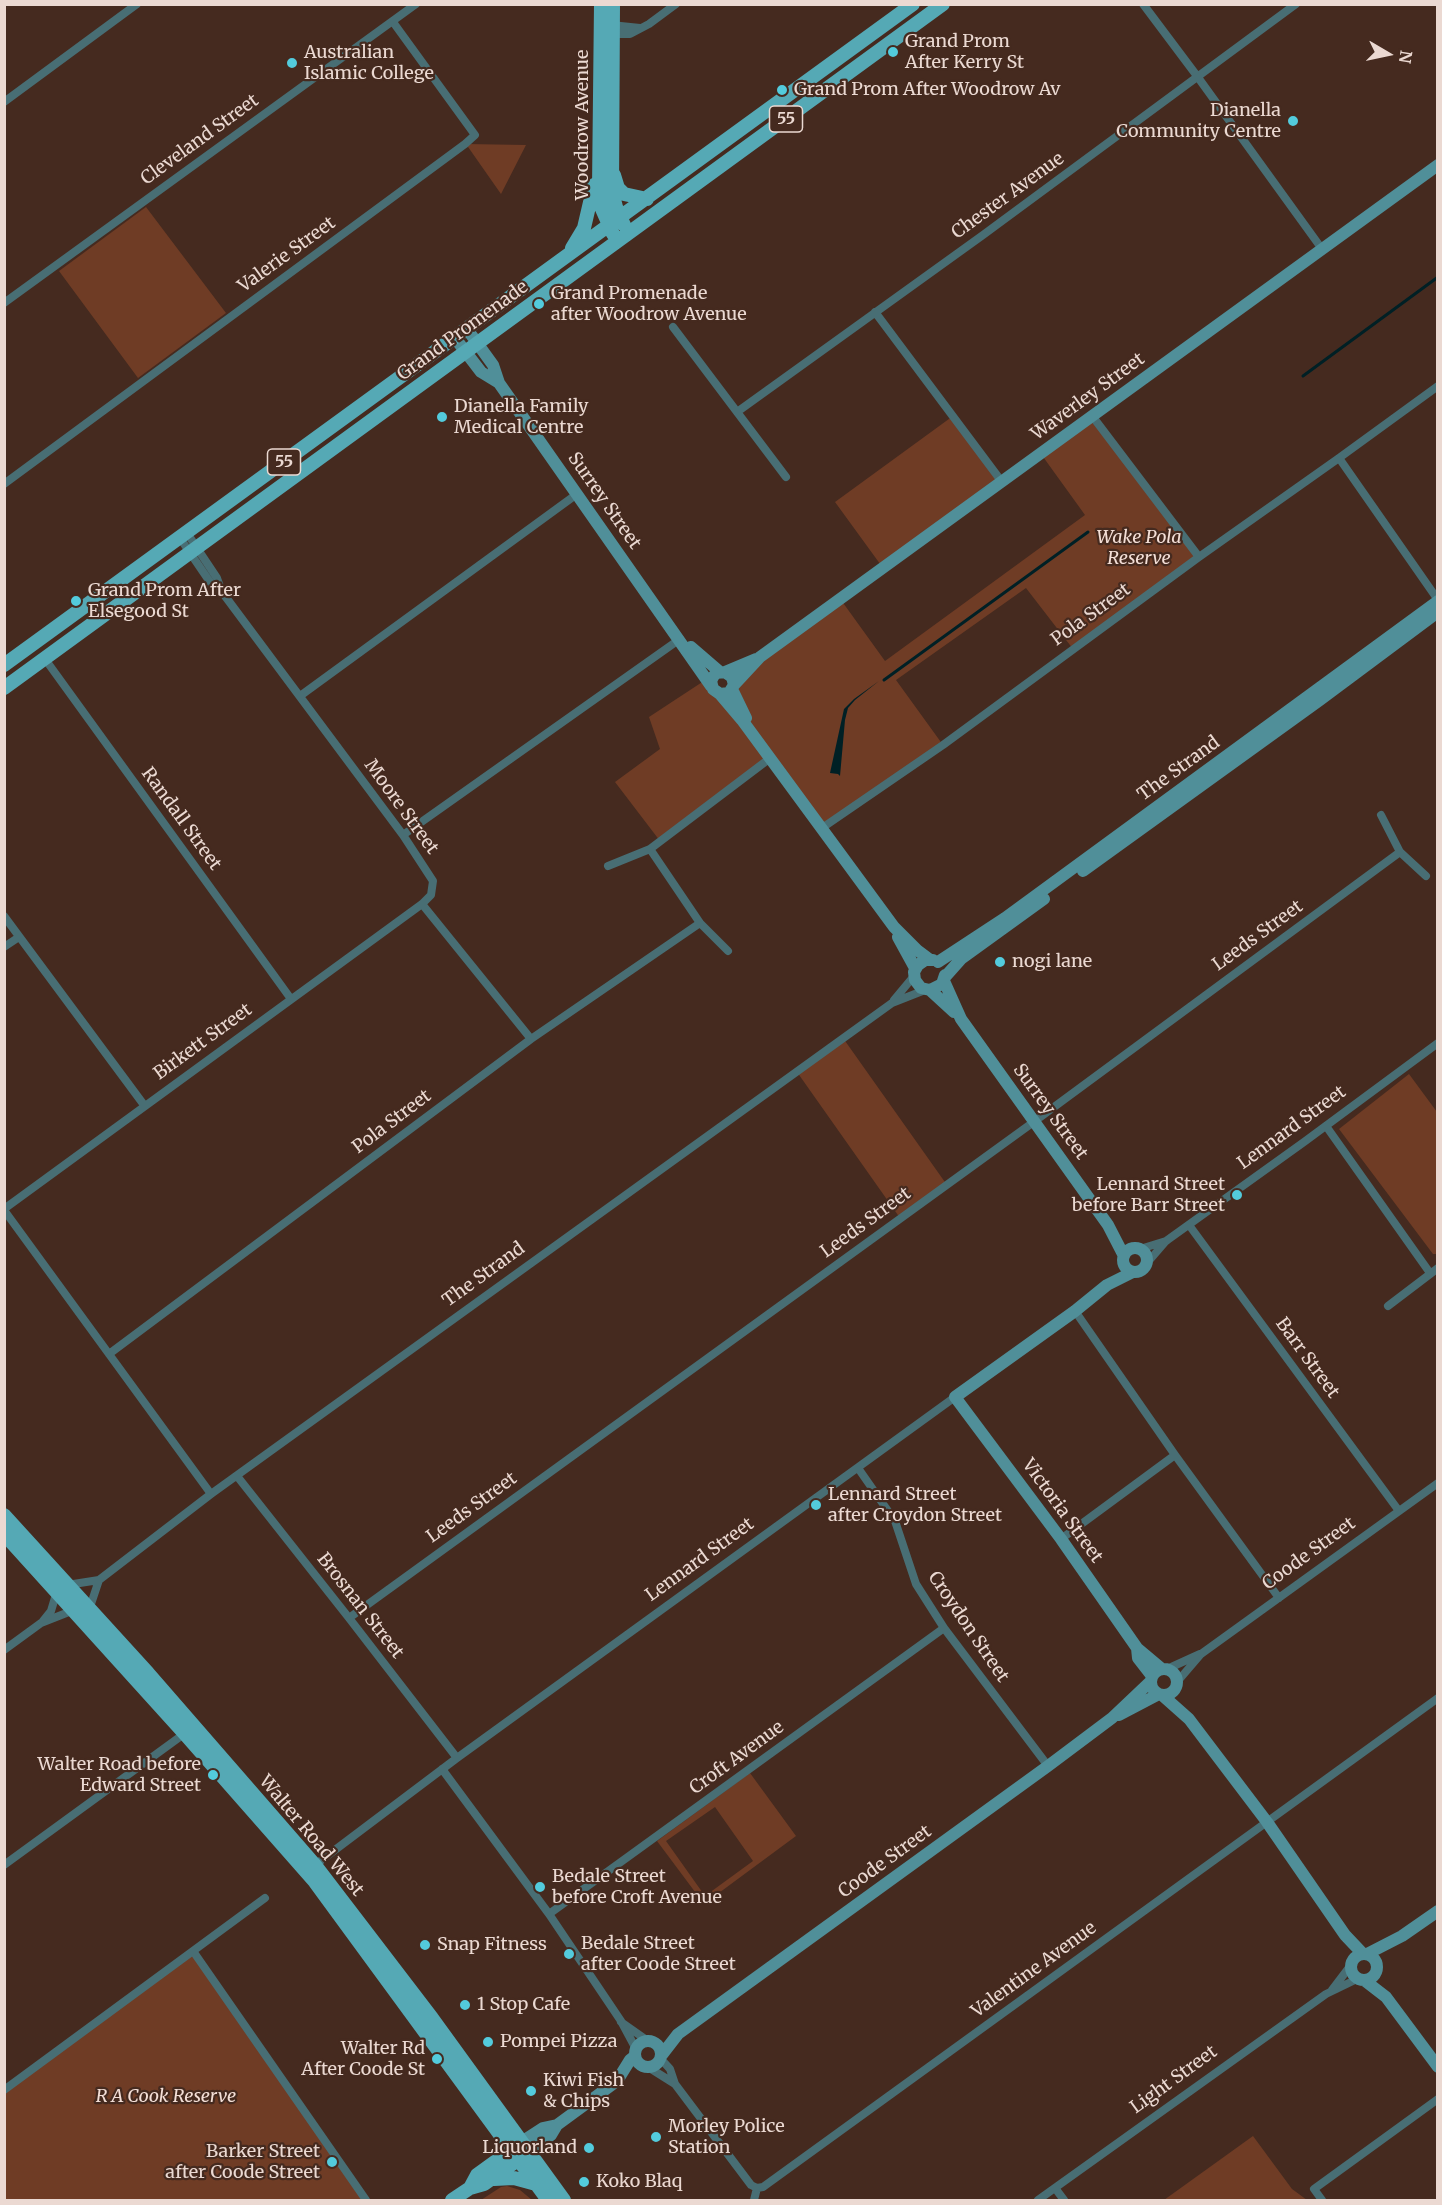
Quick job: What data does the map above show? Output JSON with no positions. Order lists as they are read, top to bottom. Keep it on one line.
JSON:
{"streets":{"main road":["55","Woodrow Avenue","Grand Promenade","Walter Road West"],"street":["Cleveland Street","Chester Avenue","Valerie Street","Waverley Street","Surrey Street","Pola Street","The Strand","Moore Street","Randall Street","Leeds Street","Birkett Street","Lennard Street","Barr Street","Victoria Street","Coode Street","Brosnan Street","Croydon Street","Croft Avenue","Valentine Avenue","Light Street"]},"crossings":[["Woodrow Avenue","Grand Promenade"],["Cleveland Street","Valerie Street"],["Grand Promenade","Surrey Street"],["Grand Promenade","Moore Street"],["Grand Promenade","Randall Street"],["Waverley Street","Surrey Street"],["Surrey Street","Pola Street"],["Surrey Street","The Strand"],["Surrey Street","Leeds Street"],["Surrey Street","Lennard Street"],["The Strand","Brosnan Street"],["The Strand","Walter Road West"],["Moore Street","Birkett Street"],["Randall Street","Birkett Street"],["Leeds Street","Brosnan Street"],["Lennard Street","Barr Street"],["Lennard Street","Victoria Street"],["Lennard Street","Brosnan Street"],["Lennard Street","Croydon Street"],["Lennard Street","Walter Road West"],["Barr Street","Coode Street"],["Victoria Street","Coode Street"],["Coode Street","Croydon Street"],["Croydon Street","Croft Avenue"]],"parks":["Wake Pola Reserve","R A Cook Reserve"],"places":["Grand Prom After Kerry St","Australian Islamic College","Grand Prom After Woodrow Av","Dianella Community Centre","Grand Promenade after Woodrow Avenue","Dianella Family Medical Centre","Grand Prom After Elsegood St","nogi lane","Lennard Street before Barr Street","Lennard Street after Croydon Street","Walter Road before Edward Street","Bedale Street before Croft Avenue","Snap Fitness","Bedale Street after Coode Street","1 Stop Cafe","Pompei Pizza","Walter Rd After Coode St","Kiwi Fish & Chips","Morley Police Station","Liquorland","Barker Street after Coode Street","Koko Blaq"],"north":"right"}
